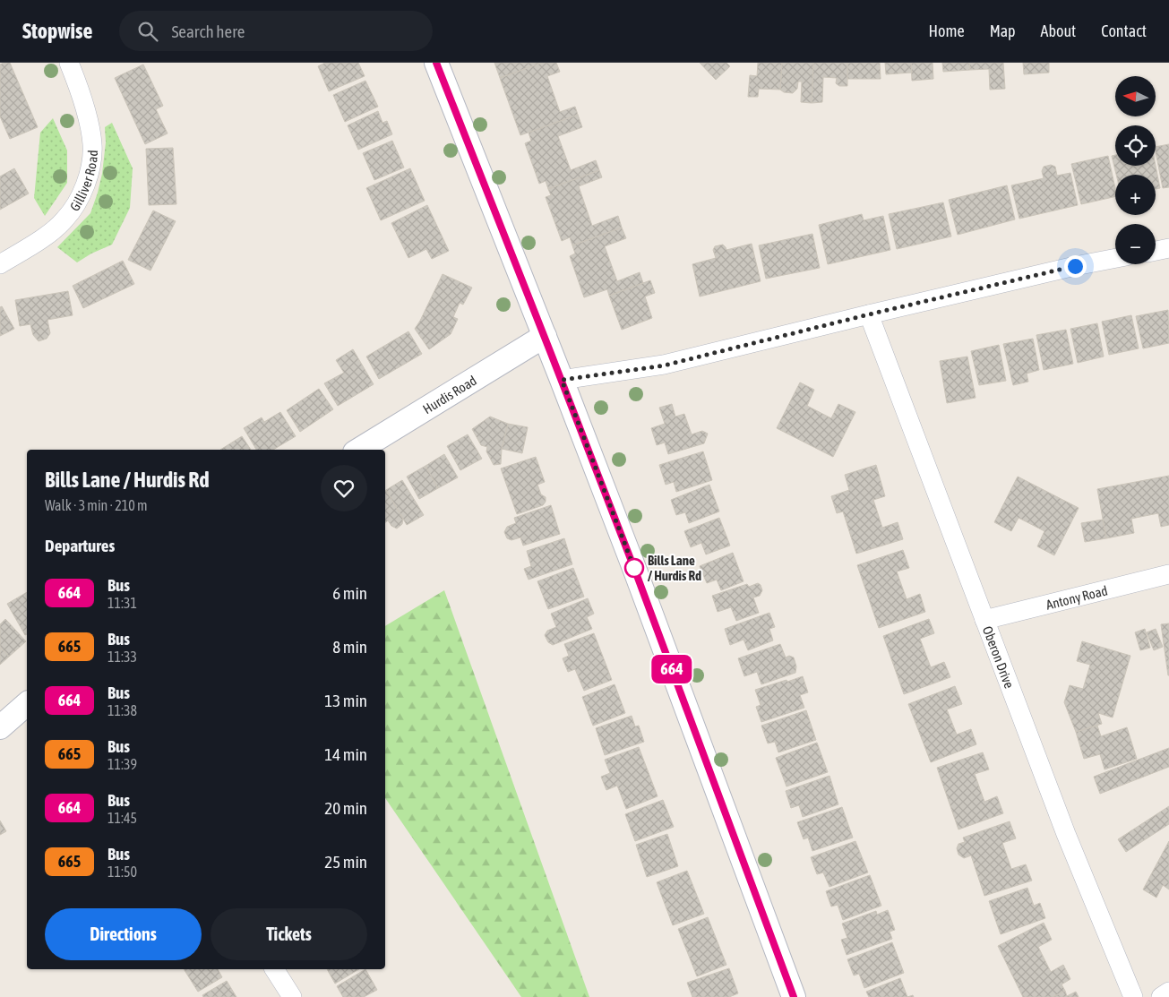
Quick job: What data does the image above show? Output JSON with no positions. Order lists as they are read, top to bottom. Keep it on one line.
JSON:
{"streets":{"street":["Gilliver Road","Hurdis Road","Antony Road","Oberon Drive"]},"crossings":[["Antony Road","Oberon Drive"]],"places":["Bills Lane / Hurdis Rd"],"lines":["bus line 664"],"north":"left","page":{"header":"Stopwise","search":"Search here","nav":["Home","Map","About","Contact"],"on_map":"664","map_buttons":["+","−"],"heading":[["Bills Lane / Hurdis Rd","Walk · 3 min · 210 m"],"Departures"],"list":[{"mark":"664","name":"Bus","note":"11:31","value":"6 min"},{"mark":"665","name":"Bus","note":"11:33","value":"8 min"},{"mark":"664","name":"Bus","note":"11:38","value":"13 min"},{"mark":"665","name":"Bus","note":"11:39","value":"14 min"},{"mark":"664","name":"Bus","note":"11:45","value":"20 min"},{"mark":"665","name":"Bus","note":"11:50","value":"25 min"}],"buttons":["Directions","Tickets"]}}
